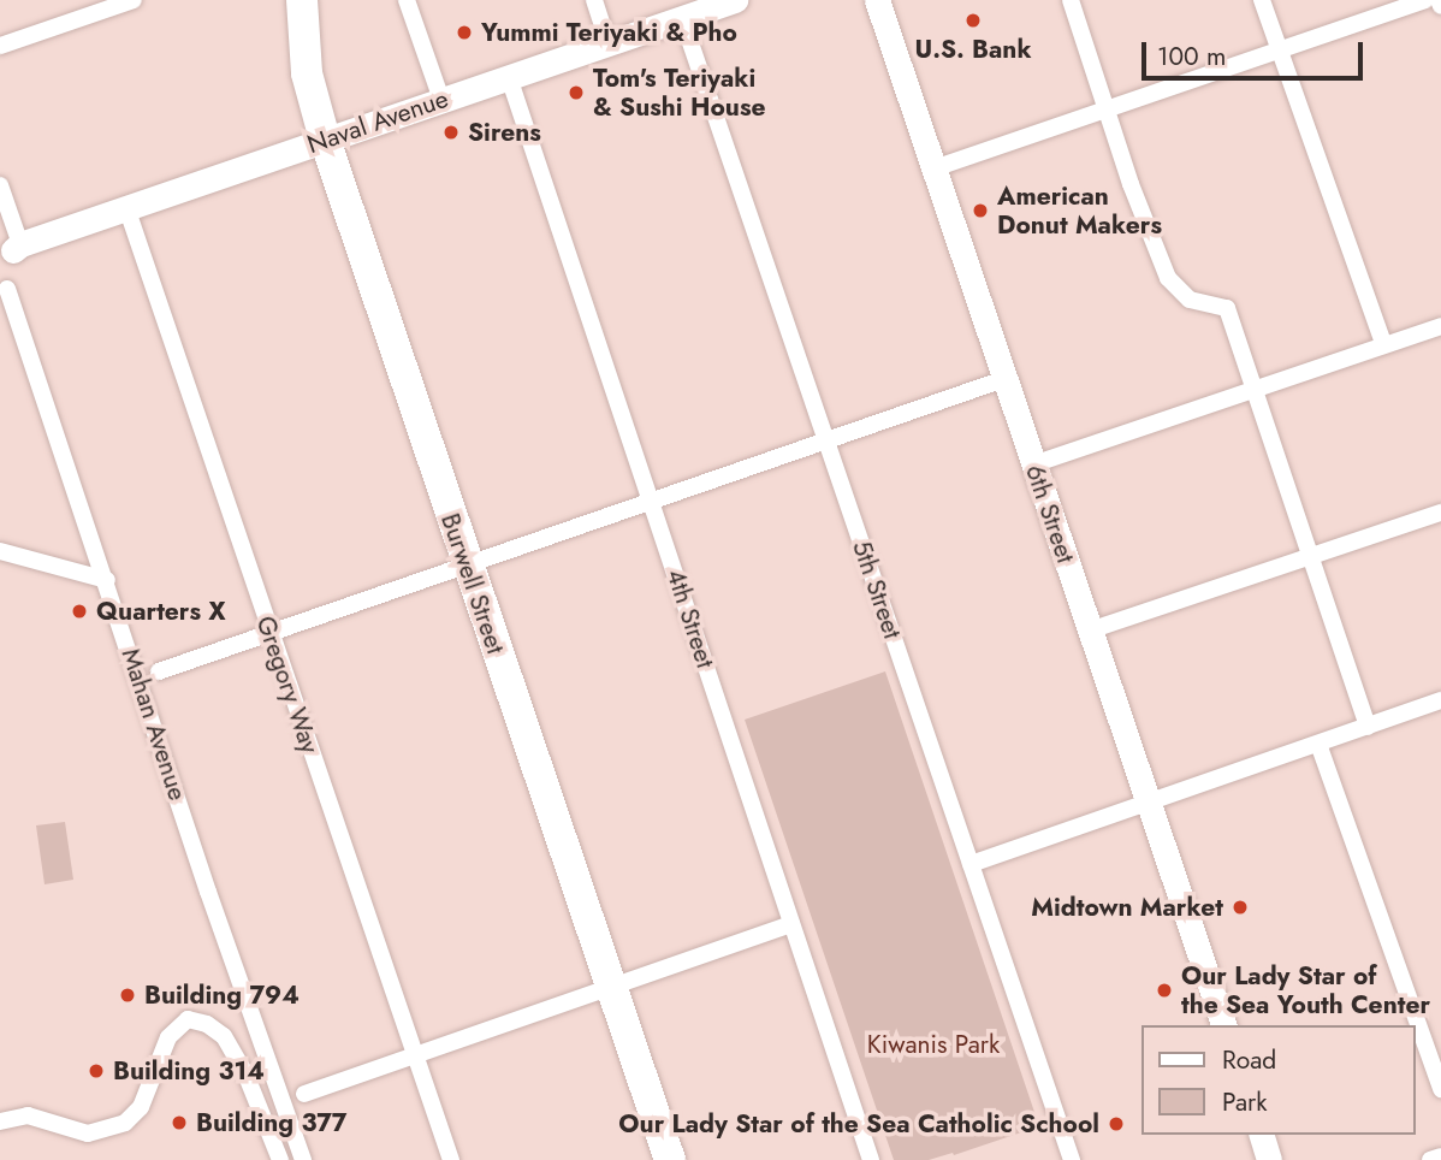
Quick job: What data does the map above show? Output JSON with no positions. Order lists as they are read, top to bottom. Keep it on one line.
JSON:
{"streets":{"highway":["Burwell Street"],"main road":["Naval Avenue","6th Street"],"street":["5th Street","4th Street","Gregory Way","Mahan Avenue"]},"crossings":[["Naval Avenue","Burwell Street"],["Naval Avenue","5th Street"],["Naval Avenue","4th Street"],["Naval Avenue","Gregory Way"]],"parks":["Kiwanis Park"],"places":["U.S. Bank","Yummi Teriyaki & Pho","Tom's Teriyaki & Sushi House","Sirens","American Donut Makers","Quarters X","Midtown Market","Our Lady Star of the Sea Youth Center","Building 794","Building 314","Building 377","Our Lady Star of the Sea Catholic School"],"legend":["Road","Park"],"scale_bar":"100 m"}
